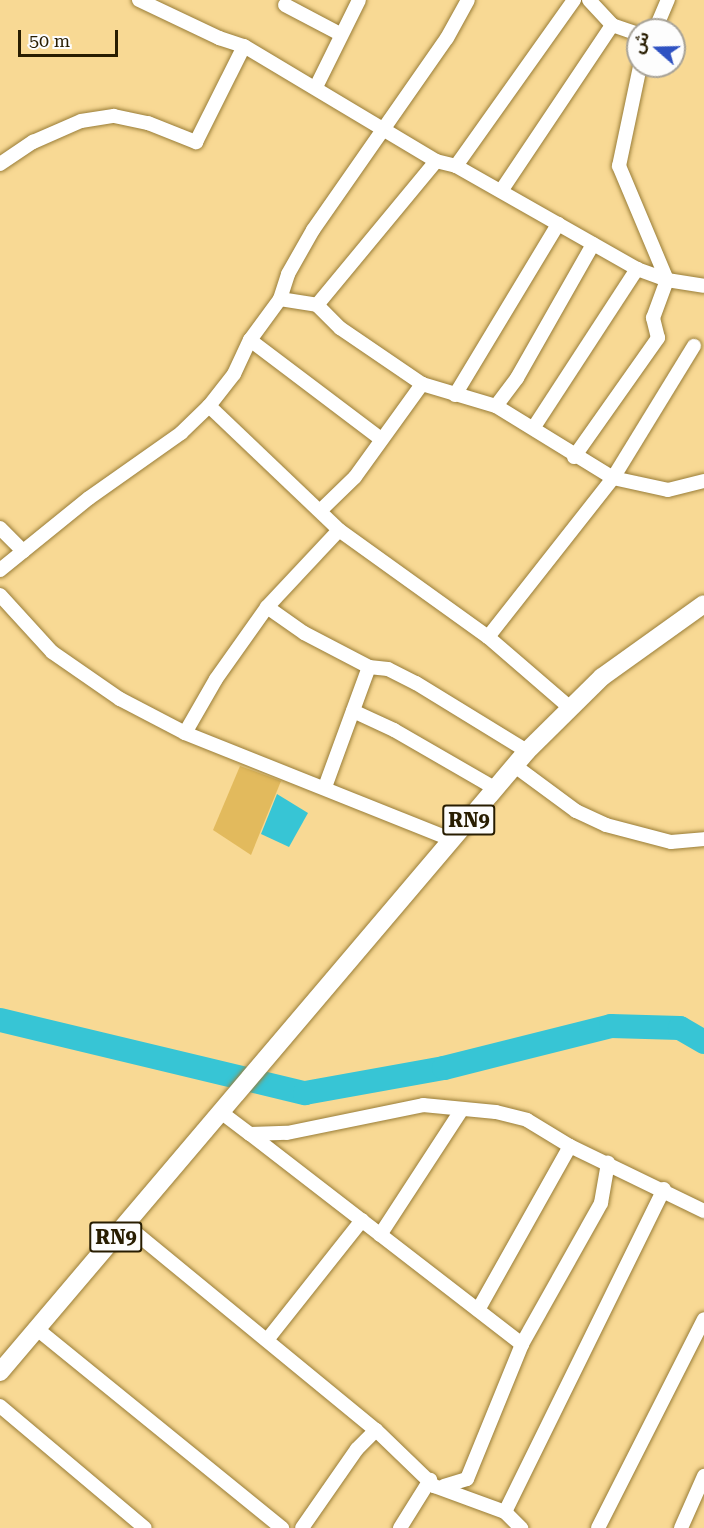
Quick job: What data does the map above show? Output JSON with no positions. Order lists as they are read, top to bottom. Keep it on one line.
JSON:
{"streets":{"main road":["RN9"]},"scale_bar":"50 m","north":"left"}
